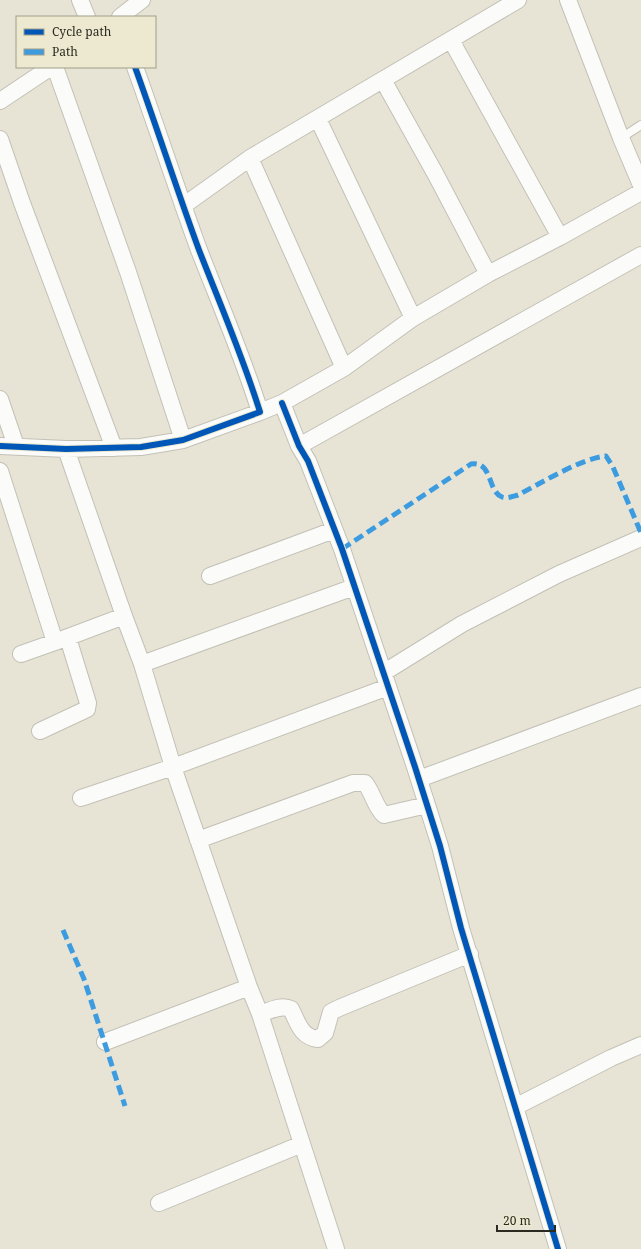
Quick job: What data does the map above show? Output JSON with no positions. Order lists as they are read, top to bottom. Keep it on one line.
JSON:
{"legend":["Cycle path","Path"],"scale_bar":"20 m"}
